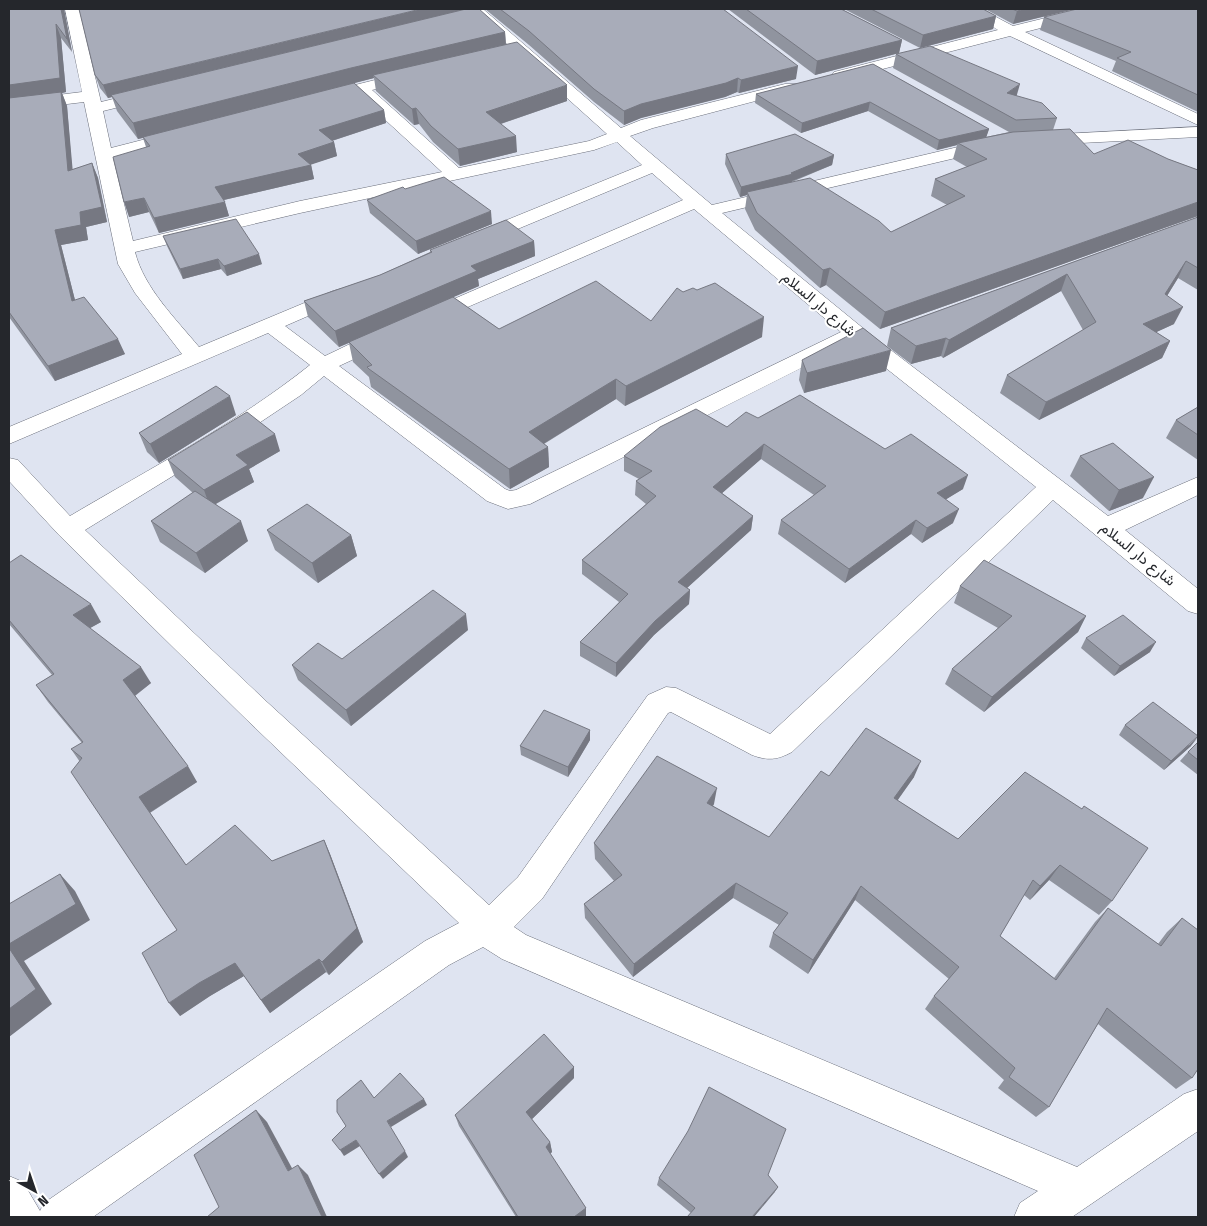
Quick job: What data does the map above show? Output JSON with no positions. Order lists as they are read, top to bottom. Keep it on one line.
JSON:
{"streets":{"street":["شارع دار السلام"]},"north":"bottom right"}
